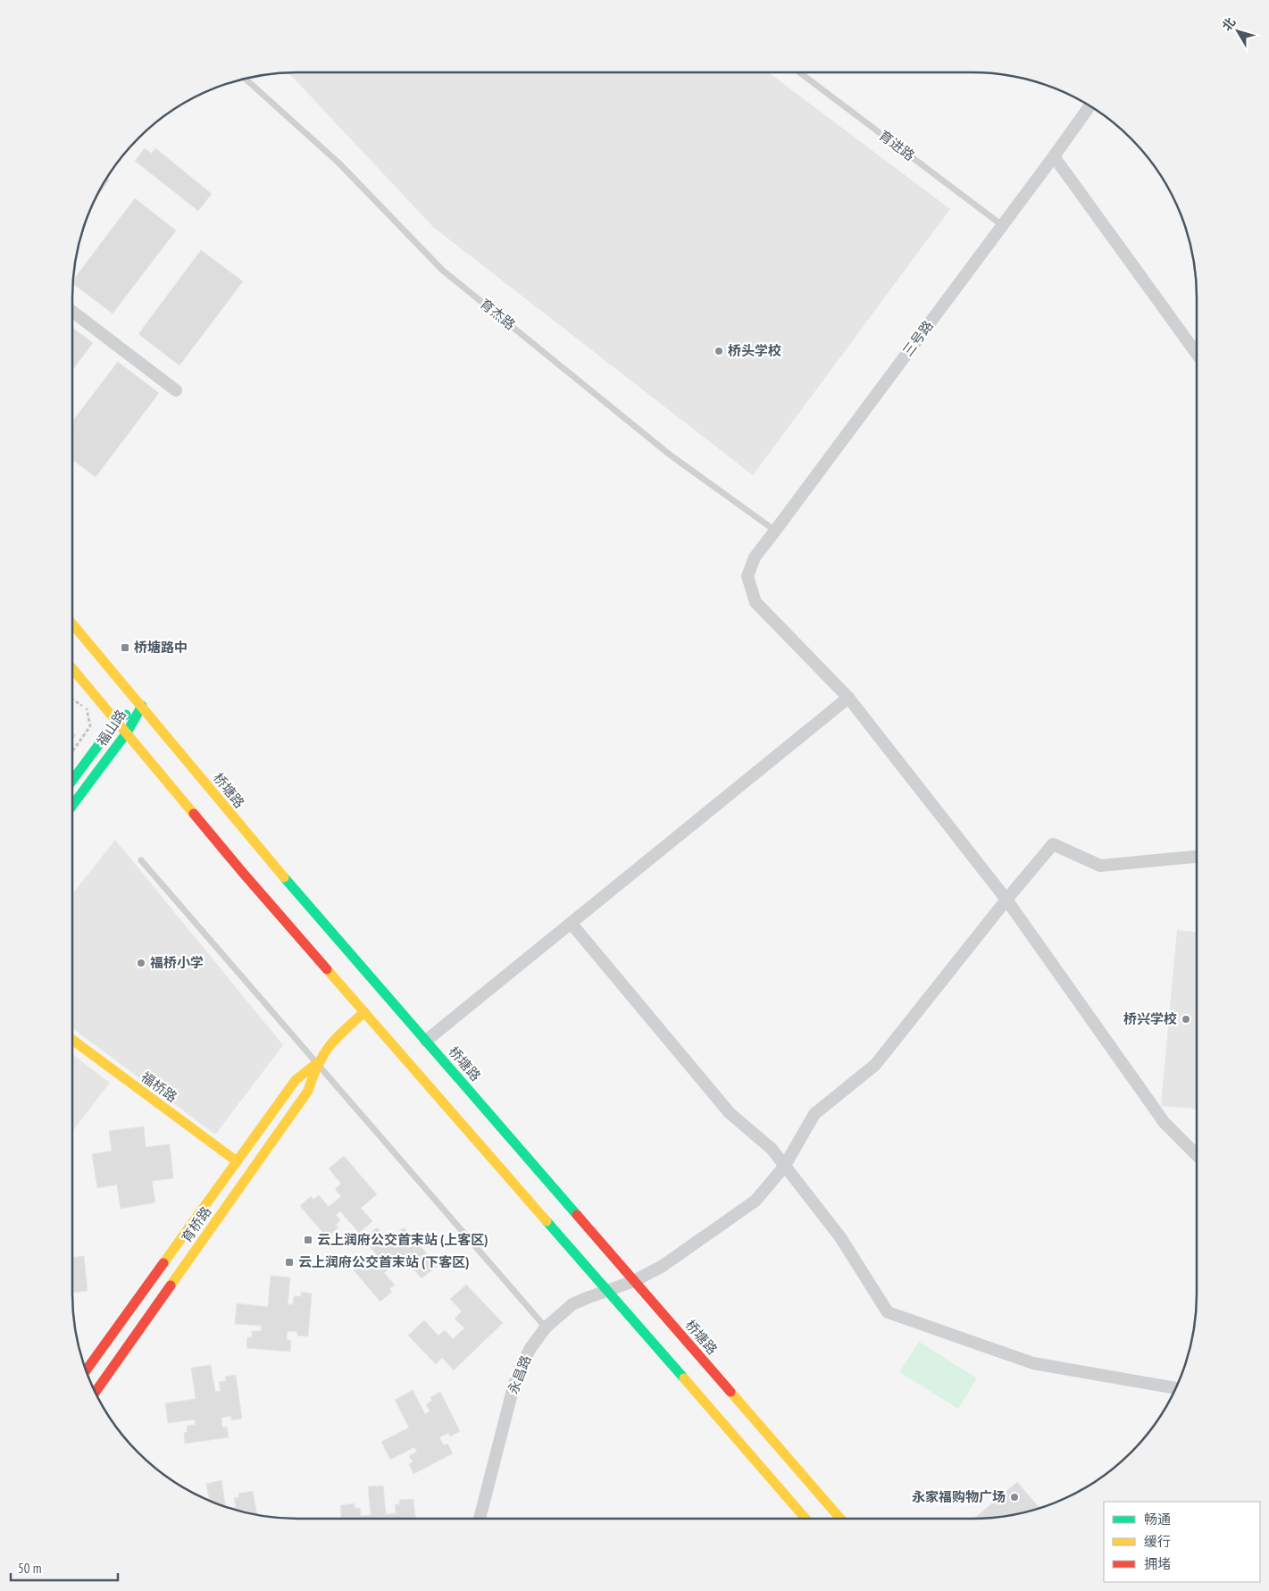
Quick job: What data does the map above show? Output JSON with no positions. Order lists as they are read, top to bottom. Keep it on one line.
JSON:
{"streets":{"street":["三号路","福山路","桥塘路","福桥路","育桥路","永昌路"],"lane":["育进路","育杰路"]},"crossings":[["育进路","三号路"],["育杰路","三号路"],["福山路","桥塘路"],["桥塘路","永昌路"],["福桥路","育桥路"]],"places":{"other":["桥头学校","福桥小学","桥兴学校","永家福购物广场"],"transit":["桥塘路中","云上润府公交首末站 (上客区)","云上润府公交首末站 (下客区)"]},"legend":["畅通","缓行","拥堵"],"scale_bar":"50 m","north":"top left"}
